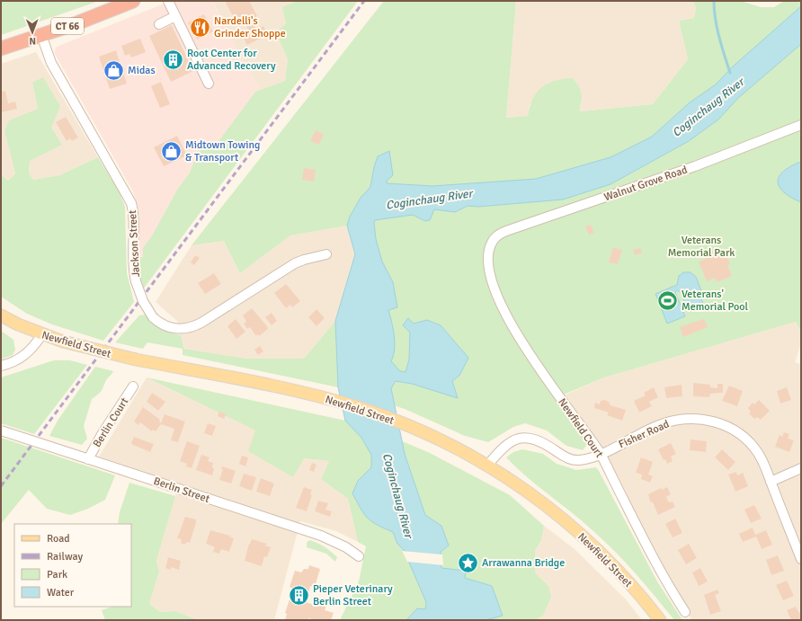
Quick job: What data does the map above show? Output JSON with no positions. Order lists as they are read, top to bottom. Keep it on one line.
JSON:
{"streets":{"highway":["CT 66"],"main road":["Newfield Street"],"street":["Walnut Grove Road","Jackson Street","Berlin Court","Newfield Court","Fisher Road","Berlin Street"]},"crossings":[["CT 66","Jackson Street"],["Walnut Grove Road","Newfield Court"],["Newfield Street","Fisher Road"],["Berlin Court","Berlin Street"],["Newfield Court","Fisher Road"]],"water":["Coginchaug River"],"parks":["Veterans Memorial Park"],"places":{"restaurant":["Nardelli's Grinder Shoppe"],"building":["Root Center for Advanced Recovery","Pieper Veterinary Berlin Street"],"shop":["Midas","Midtown Towing & Transport"],"sports":["Veterans' Memorial Pool"],"place":["Arrawanna Bridge"]},"legend":["Road","Railway","Park","Water"],"north":"bottom"}
